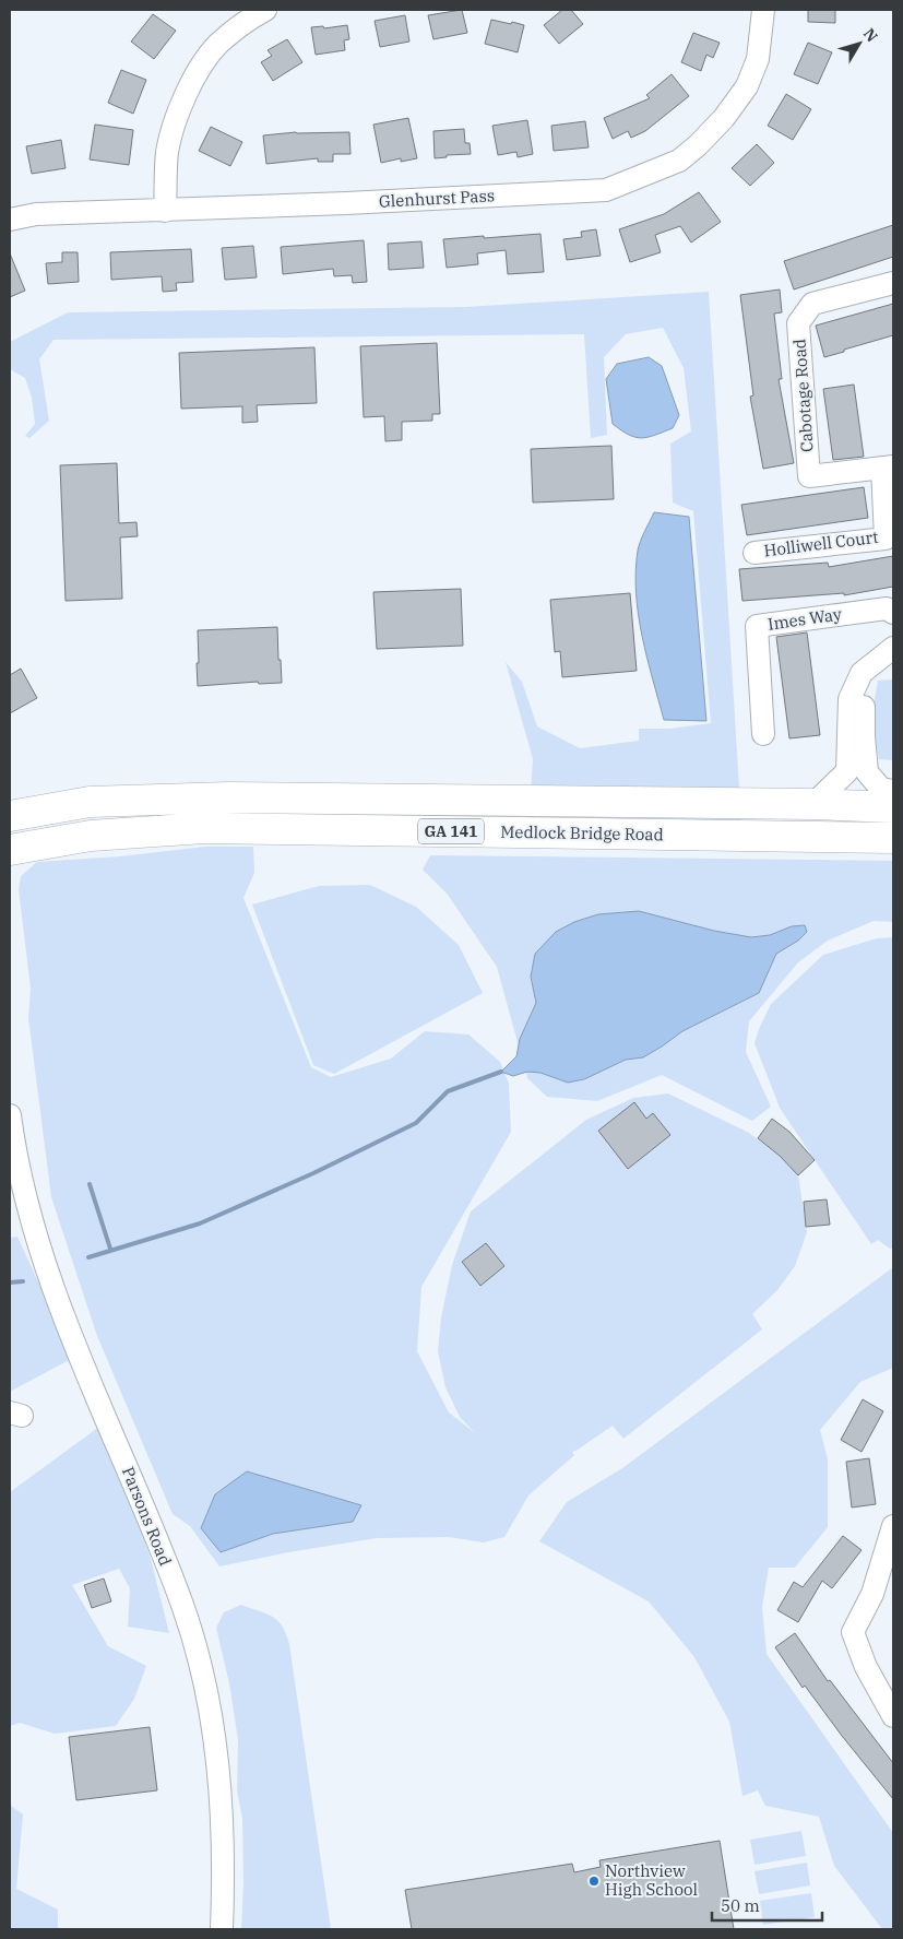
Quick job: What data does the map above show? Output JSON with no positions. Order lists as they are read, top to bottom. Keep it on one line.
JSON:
{"streets":{"highway":["GA 141","Medlock Bridge Road"],"street":["Glenhurst Pass","Cabotage Road","Holliwell Court","Imes Way","Parsons Road"]},"crossings":[["Cabotage Road","Holliwell Court"]],"places":["Northview High School"],"scale_bar":"50 m","north":"top right"}
